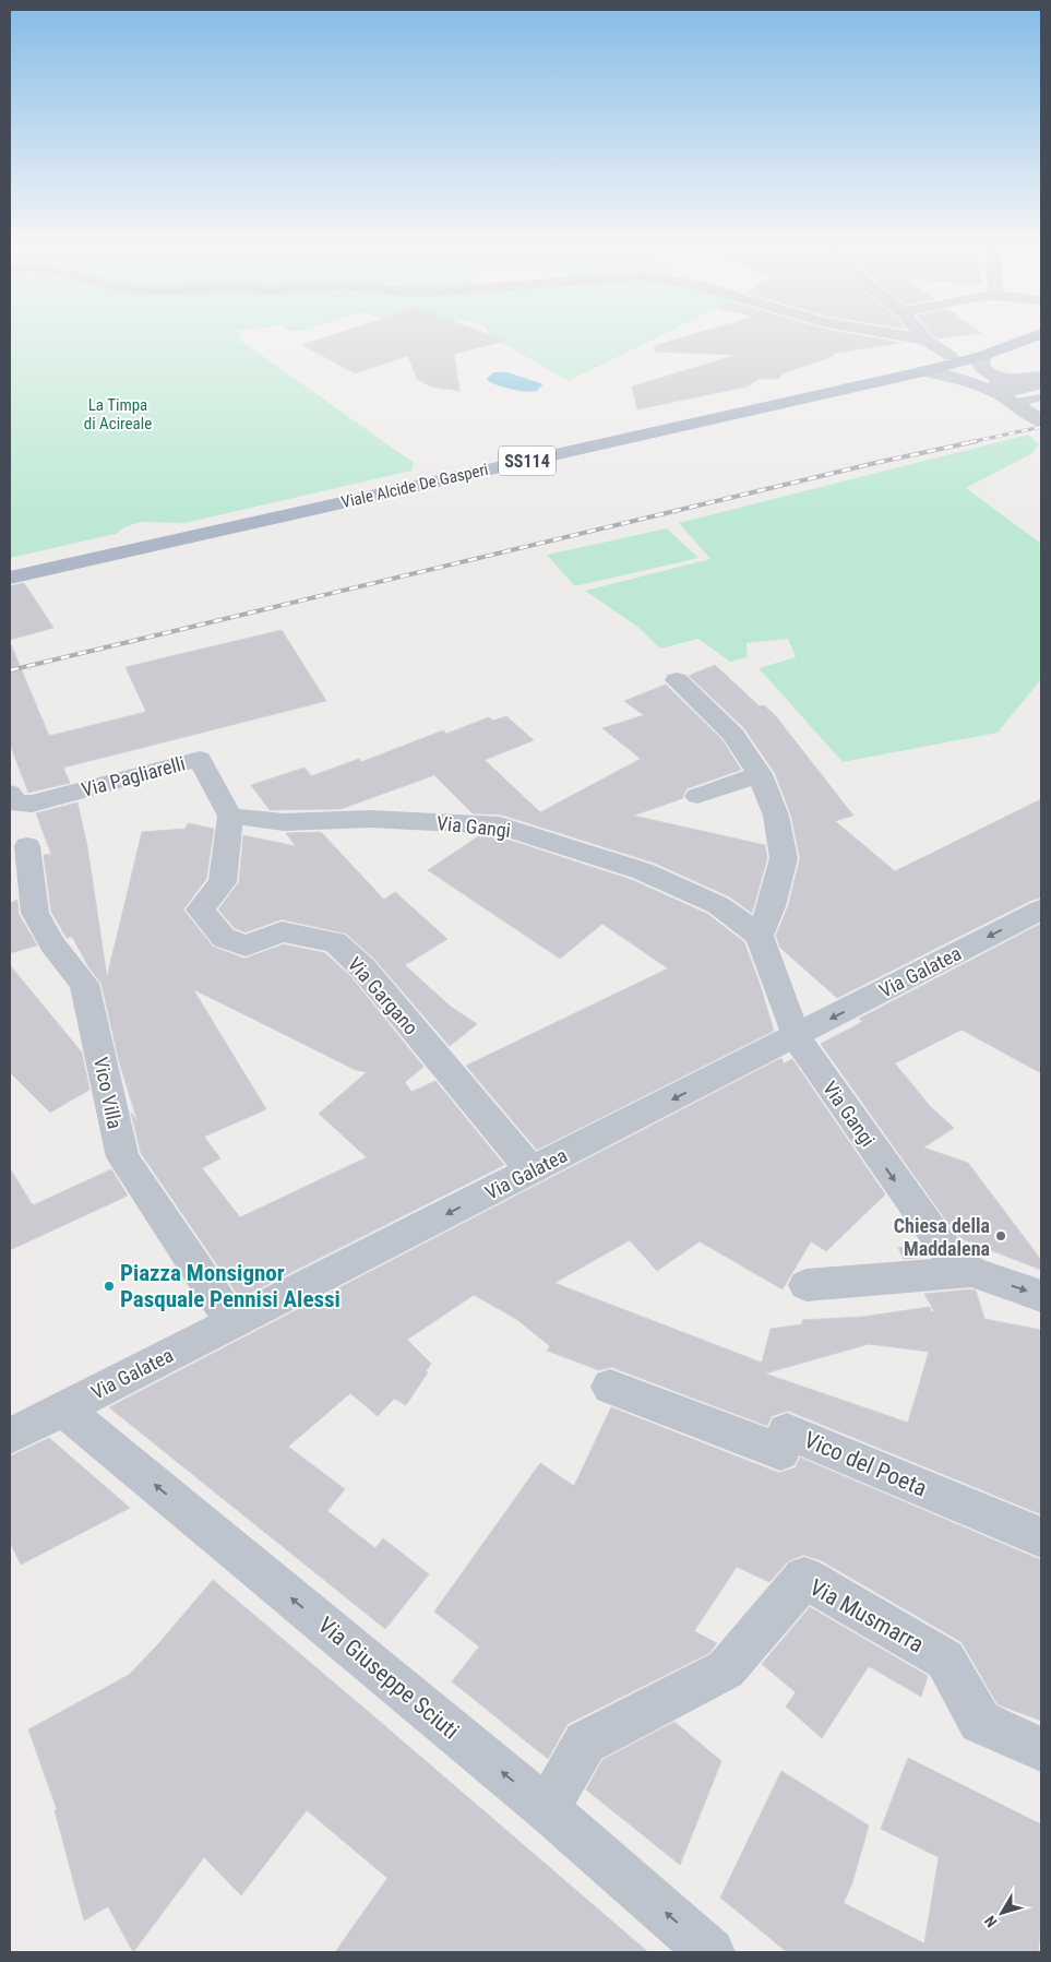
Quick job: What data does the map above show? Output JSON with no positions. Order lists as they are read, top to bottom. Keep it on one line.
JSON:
{"streets":{"main road":["SS114","Viale Alcide De Gasperi"],"street":["Via Pagliarelli","Via Gangi","Via Galatea","Via Gargano","Vico Villa","Vico del Poeta","Via Musmarra","Via Giuseppe Sciuti"]},"crossings":[["Via Pagliarelli","Via Gangi"],["Via Pagliarelli","Via Gargano"],["Via Gangi","Via Galatea"],["Via Gangi","Via Gargano"],["Via Galatea","Via Gargano"],["Via Galatea","Vico Villa"],["Via Galatea","Via Giuseppe Sciuti"],["Via Musmarra","Via Giuseppe Sciuti"]],"one_way":["Via Galatea","Via Giuseppe Sciuti"],"parks":["La Timpa di Acireale"],"places":["Chiesa della Maddalena","Piazza Monsignor Pasquale Pennisi Alessi"],"north":"bottom left"}
